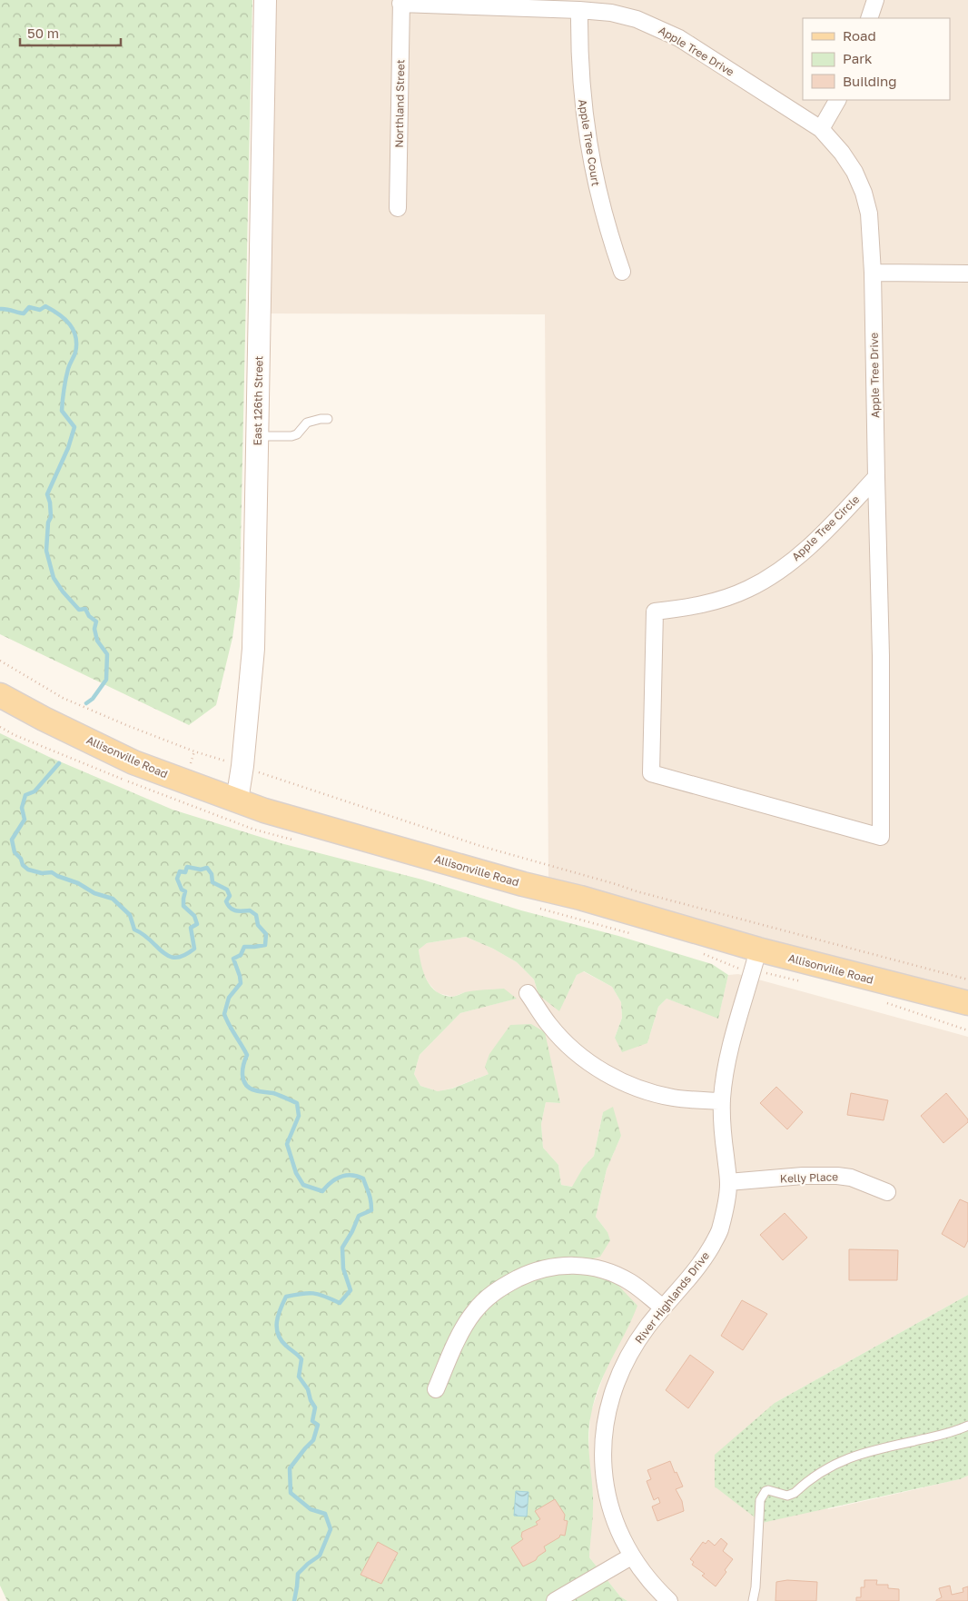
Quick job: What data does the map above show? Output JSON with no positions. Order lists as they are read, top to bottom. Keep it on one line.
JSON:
{"streets":{"main road":["East 126th Street","Allisonville Road"],"street":["Apple Tree Drive","Northland Street","Apple Tree Court","Apple Tree Circle","Kelly Place","River Highlands Drive"]},"crossings":[["Apple Tree Drive","Northland Street"],["Apple Tree Drive","Apple Tree Court"],["Apple Tree Drive","Apple Tree Circle"],["East 126th Street","Allisonville Road"],["Allisonville Road","River Highlands Drive"],["Kelly Place","River Highlands Drive"]],"legend":["Road","Park","Building"],"scale_bar":"50 m"}
